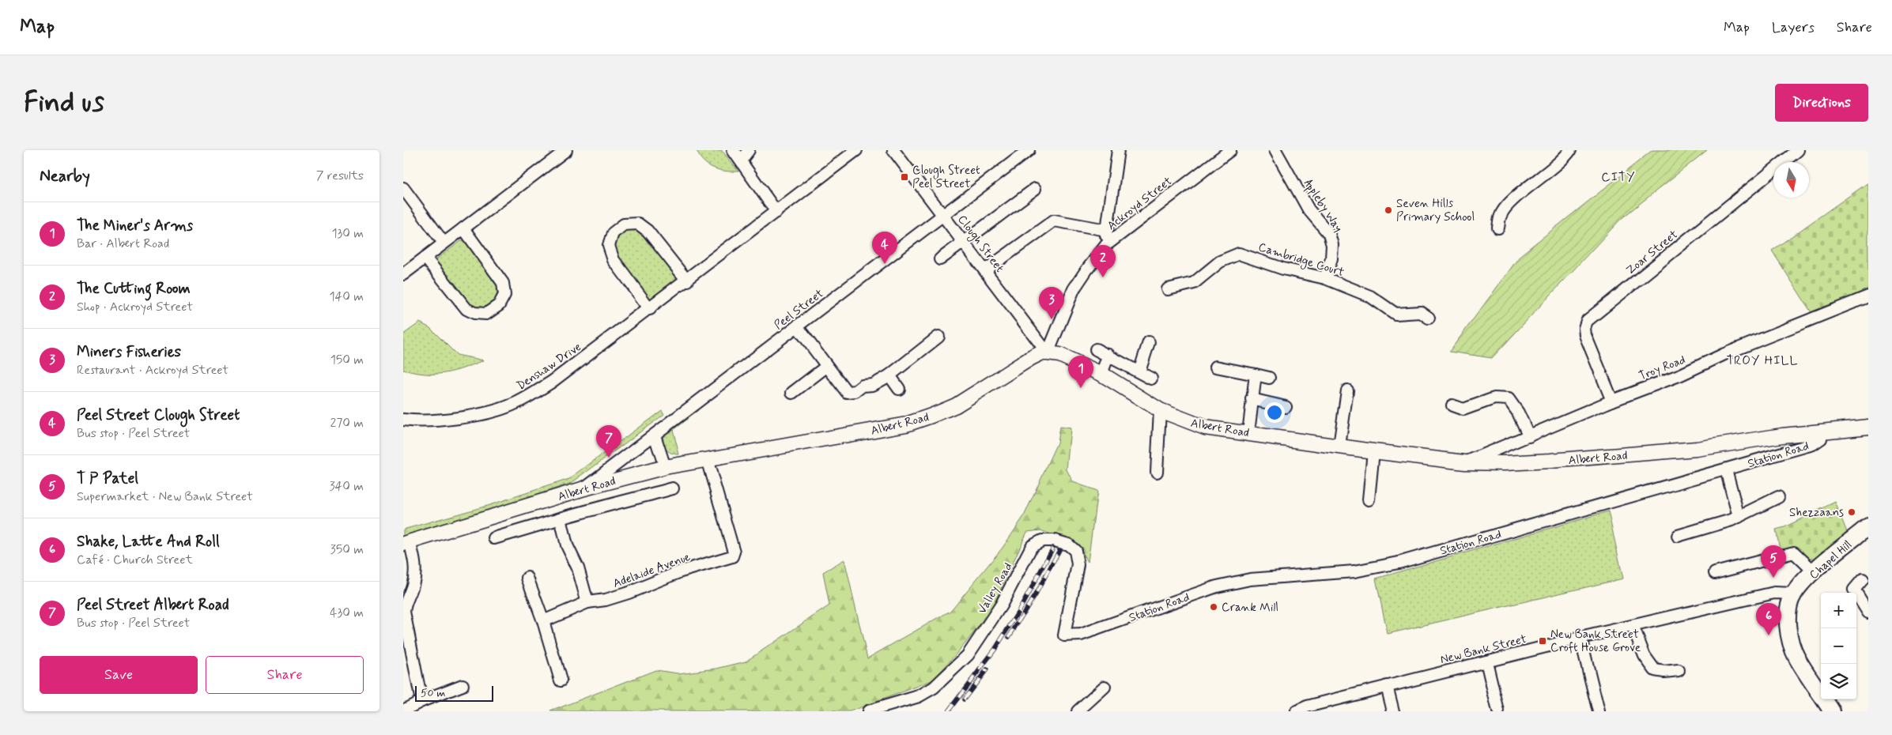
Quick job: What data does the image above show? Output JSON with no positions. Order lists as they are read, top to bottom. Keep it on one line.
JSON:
{"streets":{"main road":["Chapel Hill"],"street":["Ackroyd Street","Appleby Way","Clough Street","Zoar Street","Cambridge Court","Peel Street","Denshaw Drive","Troy Road","Albert Road","Station Road","Adelaide Avenue","Valley Road","New Bank Street"]},"crossings":[["Ackroyd Street","Clough Street"],["Ackroyd Street","Albert Road"],["Appleby Way","Cambridge Court"],["Clough Street","Peel Street"],["Clough Street","Albert Road"],["Zoar Street","Troy Road"],["Peel Street","Albert Road"],["Troy Road","Albert Road"],["Albert Road","Station Road"],["Albert Road","Adelaide Avenue"],["Station Road","Valley Road"],["Chapel Hill","New Bank Street"]],"districts":["CITY","TROY HILL"],"places":{"transit":["Clough Street Peel Street","New Bank Street Croft House Grove"],"other":["Seven Hills Primary School","Shezzaans","Crank Mill"]},"scale_bar":"50 m","north":"bottom","page":{"header":"Map","nav":["Map","Layers","Share"],"buttons":["Directions",["Save","Share"]],"title":"Find us","heading":["Nearby","7 results"],"list":[{"mark":"1","name":"The Miner's Arms","note":"Bar · Albert Road","value":"130 m"},{"mark":"2","name":"The Cutting Room","note":"Shop · Ackroyd Street","value":"140 m"},{"mark":"3","name":"Miners Fisheries","note":"Restaurant · Ackroyd Street","value":"150 m"},{"mark":"4","name":"Peel Street Clough Street","note":"Bus stop · Peel Street","value":"270 m"},{"mark":"5","name":"T P Patel","note":"Supermarket · New Bank Street","value":"340 m"},{"mark":"6","name":"Shake, Latte And Roll","note":"Café · Church Street","value":"350 m"},{"mark":"7","name":"Peel Street Albert Road","note":"Bus stop · Peel Street","value":"430 m"}],"pins":["4","2","3","1","7","5","6"],"map_buttons":["+","−"],"scale":"50 m"}}
